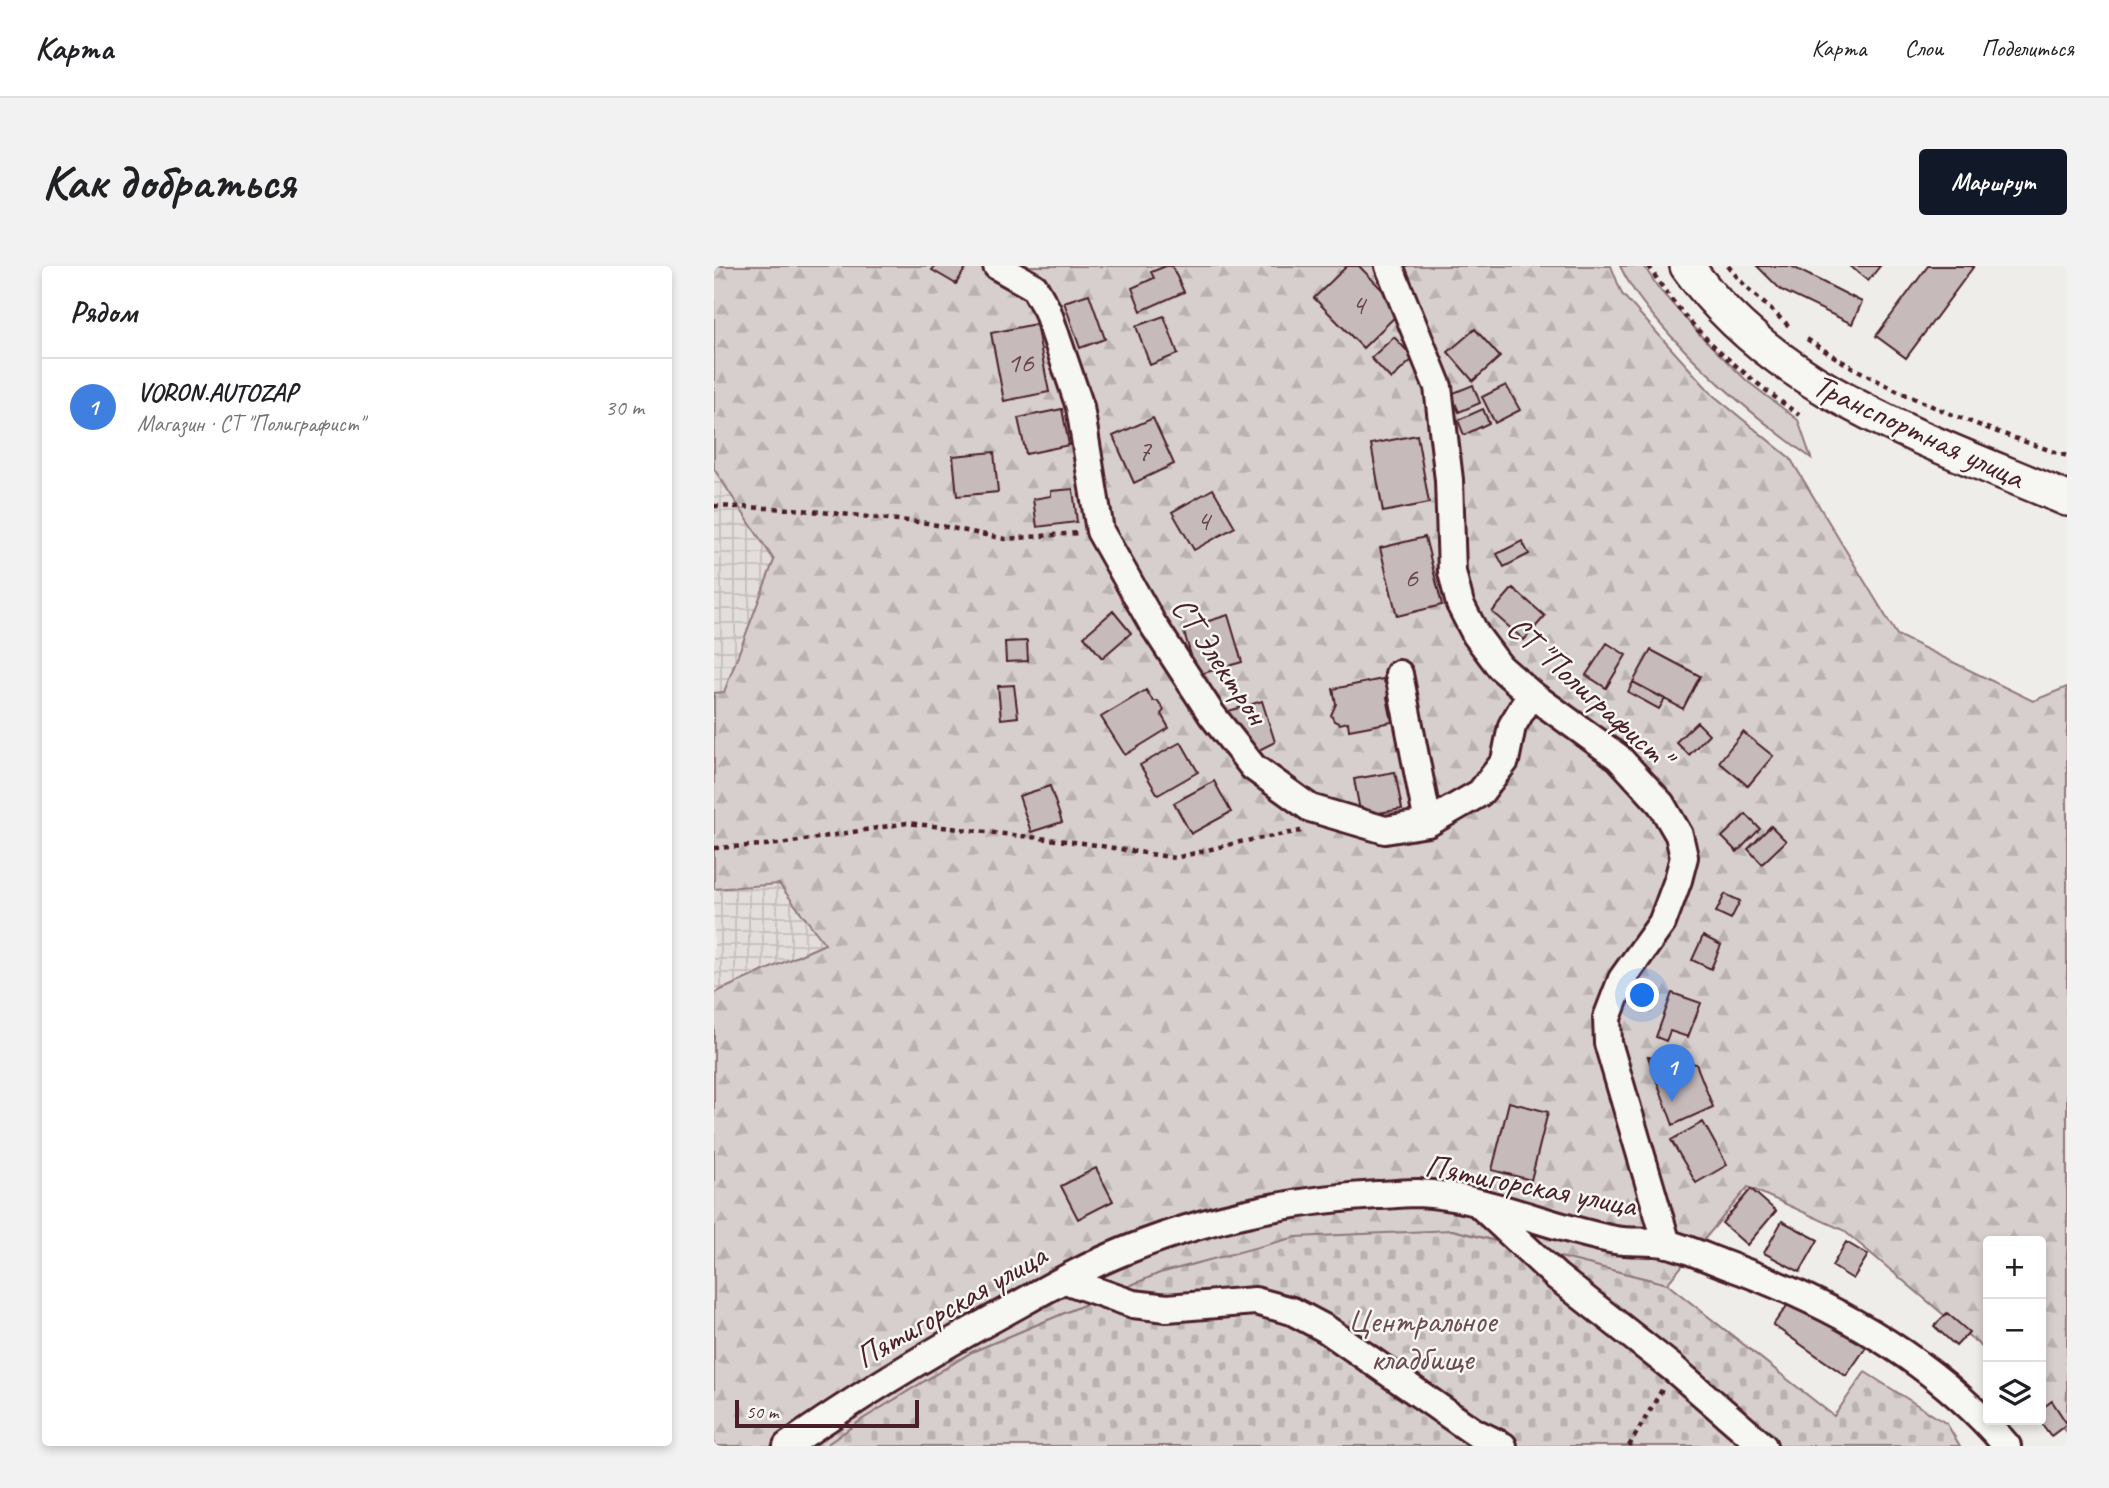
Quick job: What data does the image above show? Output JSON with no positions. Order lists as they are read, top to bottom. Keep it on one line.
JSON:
{"streets":{"main road":["Транспортная улица"],"street":["СТ Электрон","СТ \"Полиграфист\"","Пятигорская улица"]},"crossings":[["СТ Электрон","СТ \"Полиграфист\""],["СТ \"Полиграфист\"","Пятигорская улица"]],"parks":["Центральное кладбище"],"house_numbers":["4","16","7","4","6"],"scale_bar":"50 m","page":{"header":"Карта","nav":["Карта","Слои","Поделиться"],"buttons":"Маршрут","title":"Как добраться","heading":"Рядом","list":[{"mark":"1","name":"VORON.AUTOZAP","note":"Магазин · СТ \"Полиграфист\"","value":"30 m"}],"pins":"1","map_buttons":["+","−"],"scale":"50 m"}}
